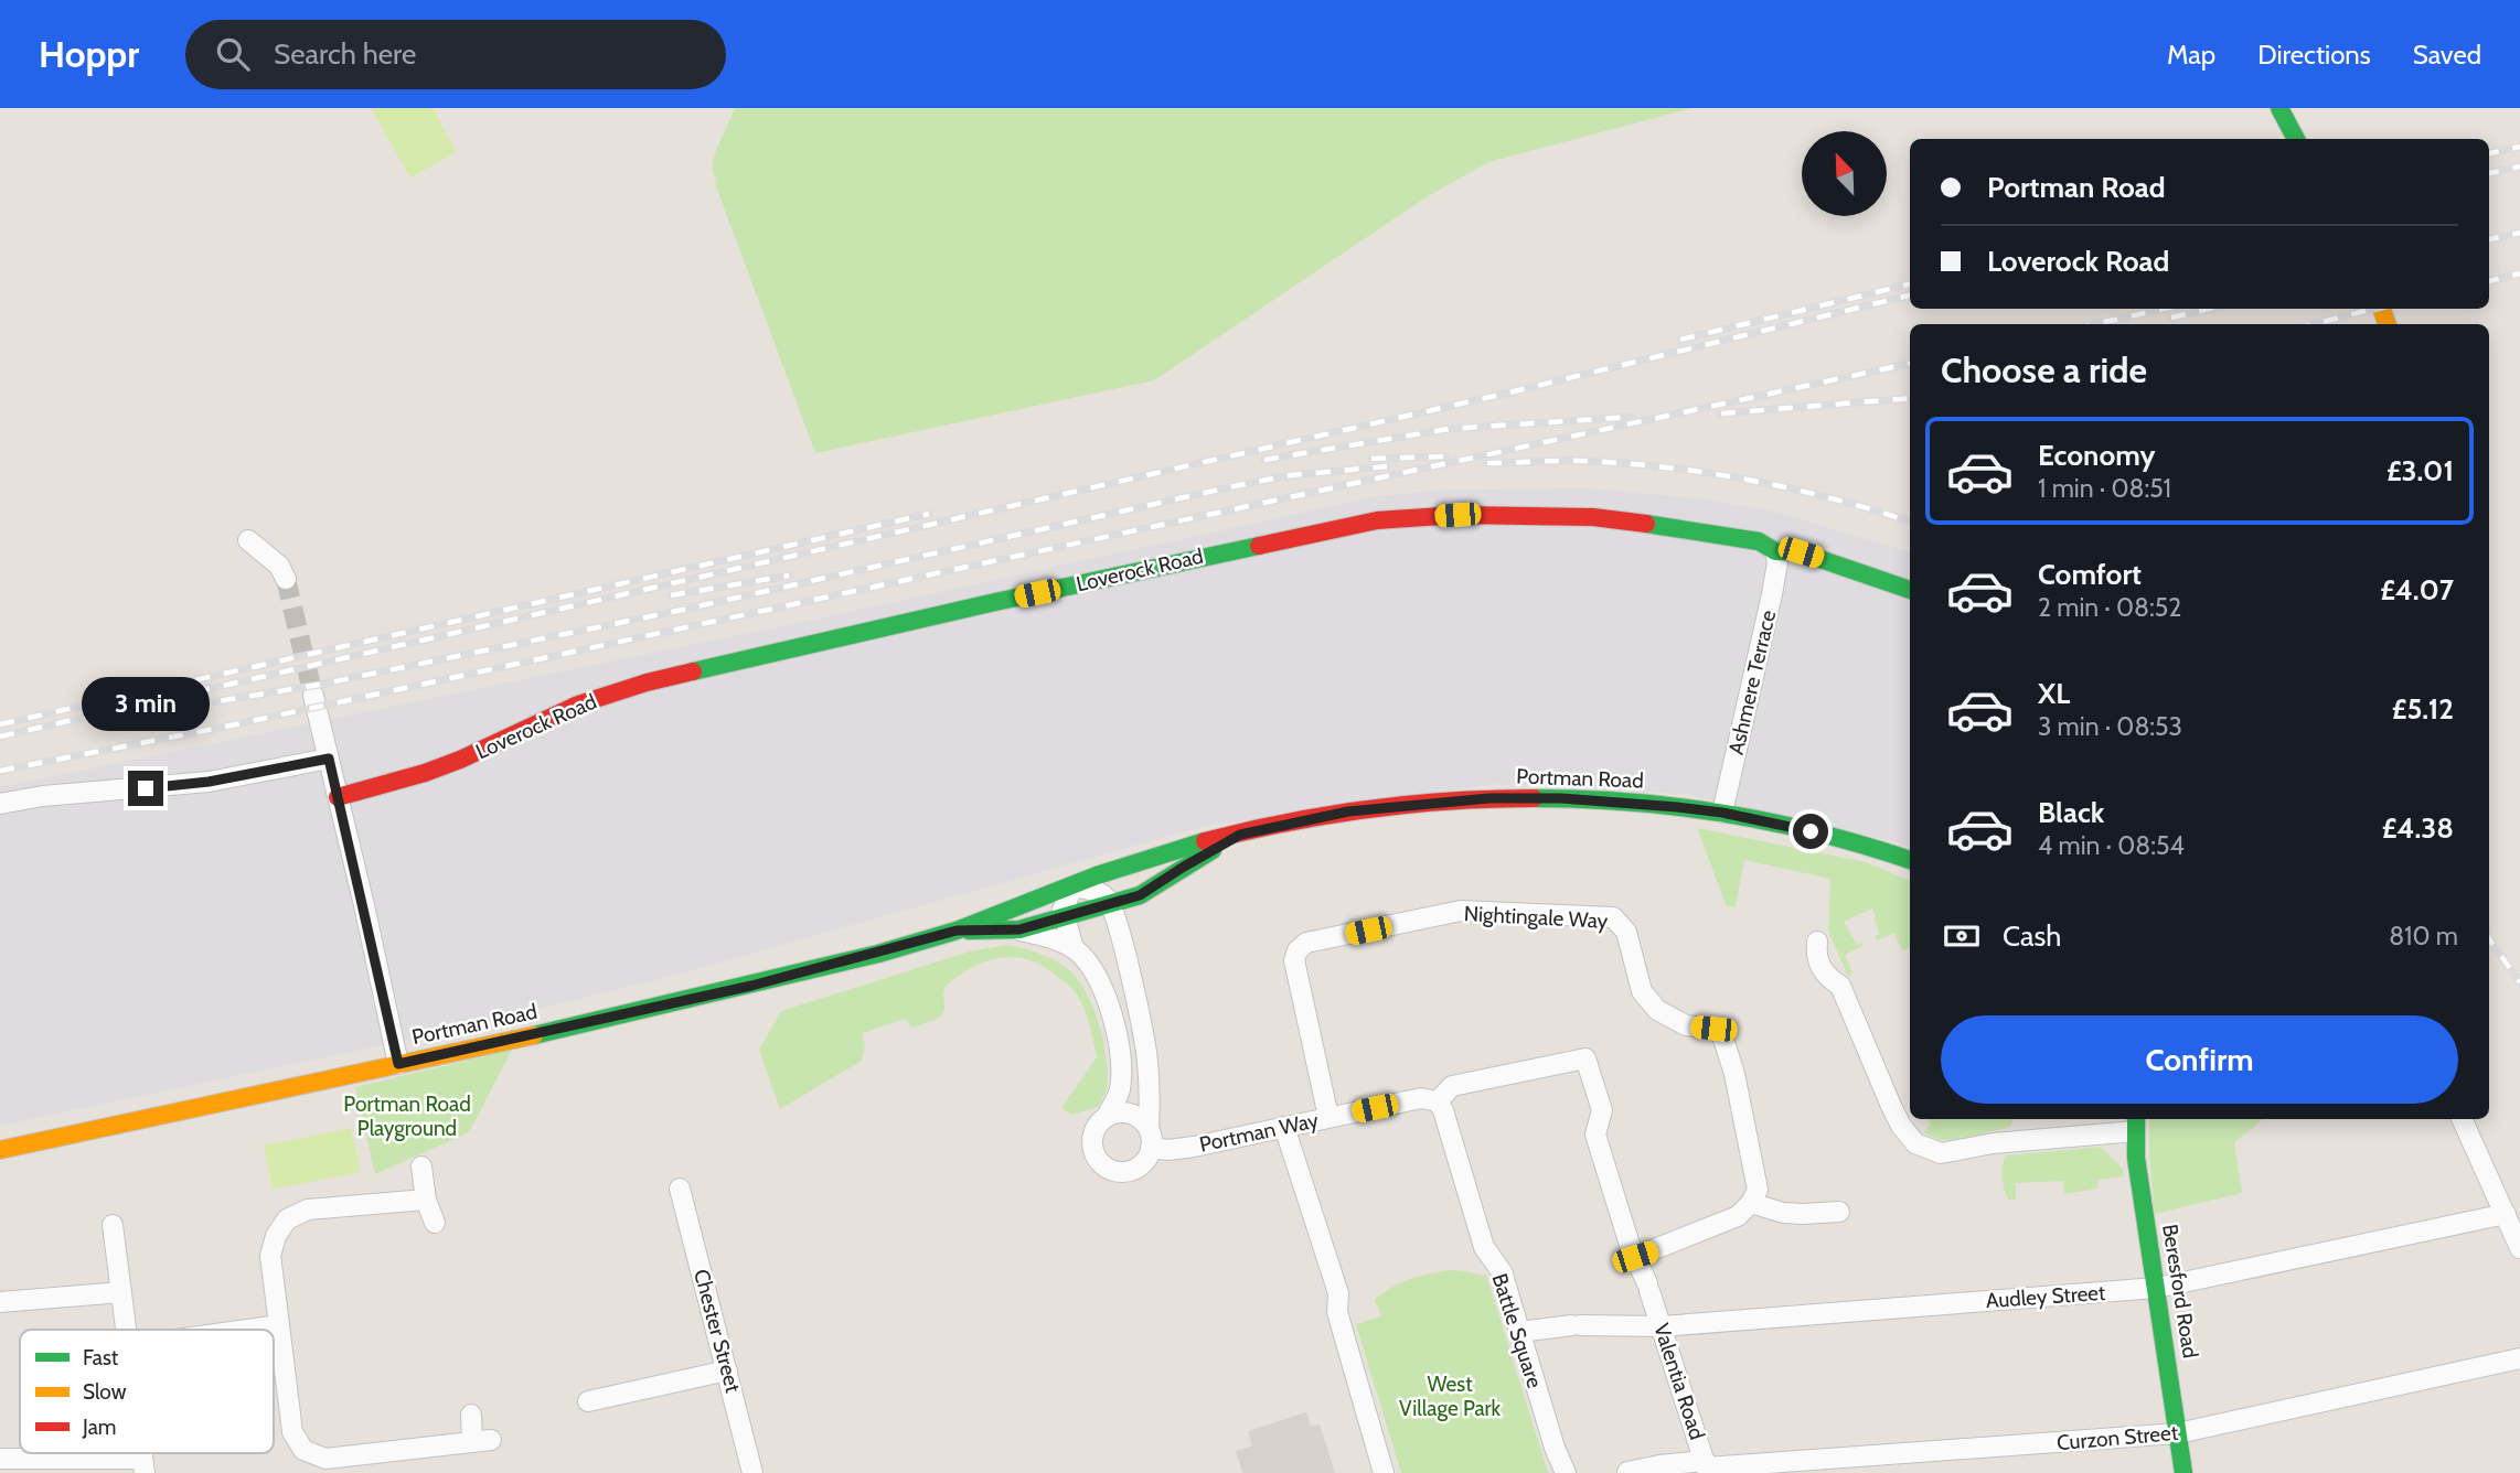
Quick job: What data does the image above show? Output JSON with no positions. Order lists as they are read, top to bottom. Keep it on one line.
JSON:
{"streets":{"street":["Loverock Road","Ashmere Terrace","Portman Road","Nightingale Way","Portman Way","Beresford Road","Audley Street","Chester Street","Battle Square","Valentia Road","Curzon Street"]},"crossings":[["Loverock Road","Ashmere Terrace"],["Ashmere Terrace","Portman Road"],["Nightingale Way","Portman Way"],["Portman Way","Battle Square"],["Portman Way","Valentia Road"],["Beresford Road","Audley Street"],["Beresford Road","Curzon Street"],["Audley Street","Battle Square"],["Audley Street","Valentia Road"],["Valentia Road","Curzon Street"]],"parks":["Portman Road Playground","West Village Park"],"legend":["Fast","Slow","Jam"],"north":"top left","page":{"header":"Hoppr","search":"Search here","nav":["Map","Directions","Saved"],"banner":["Portman Road","Loverock Road"],"heading":"Choose a ride","list":[{"name":"Economy","note":"1 min · 08:51","value":"£3.01"},{"name":"Comfort","note":"2 min · 08:52","value":"£4.07"},{"name":"XL","note":"3 min · 08:53","value":"£5.12"},{"name":"Black","note":"4 min · 08:54","value":"£4.38"}],"bubble":"3 min","pay":["Cash","810 m"],"buttons":"Confirm"}}
